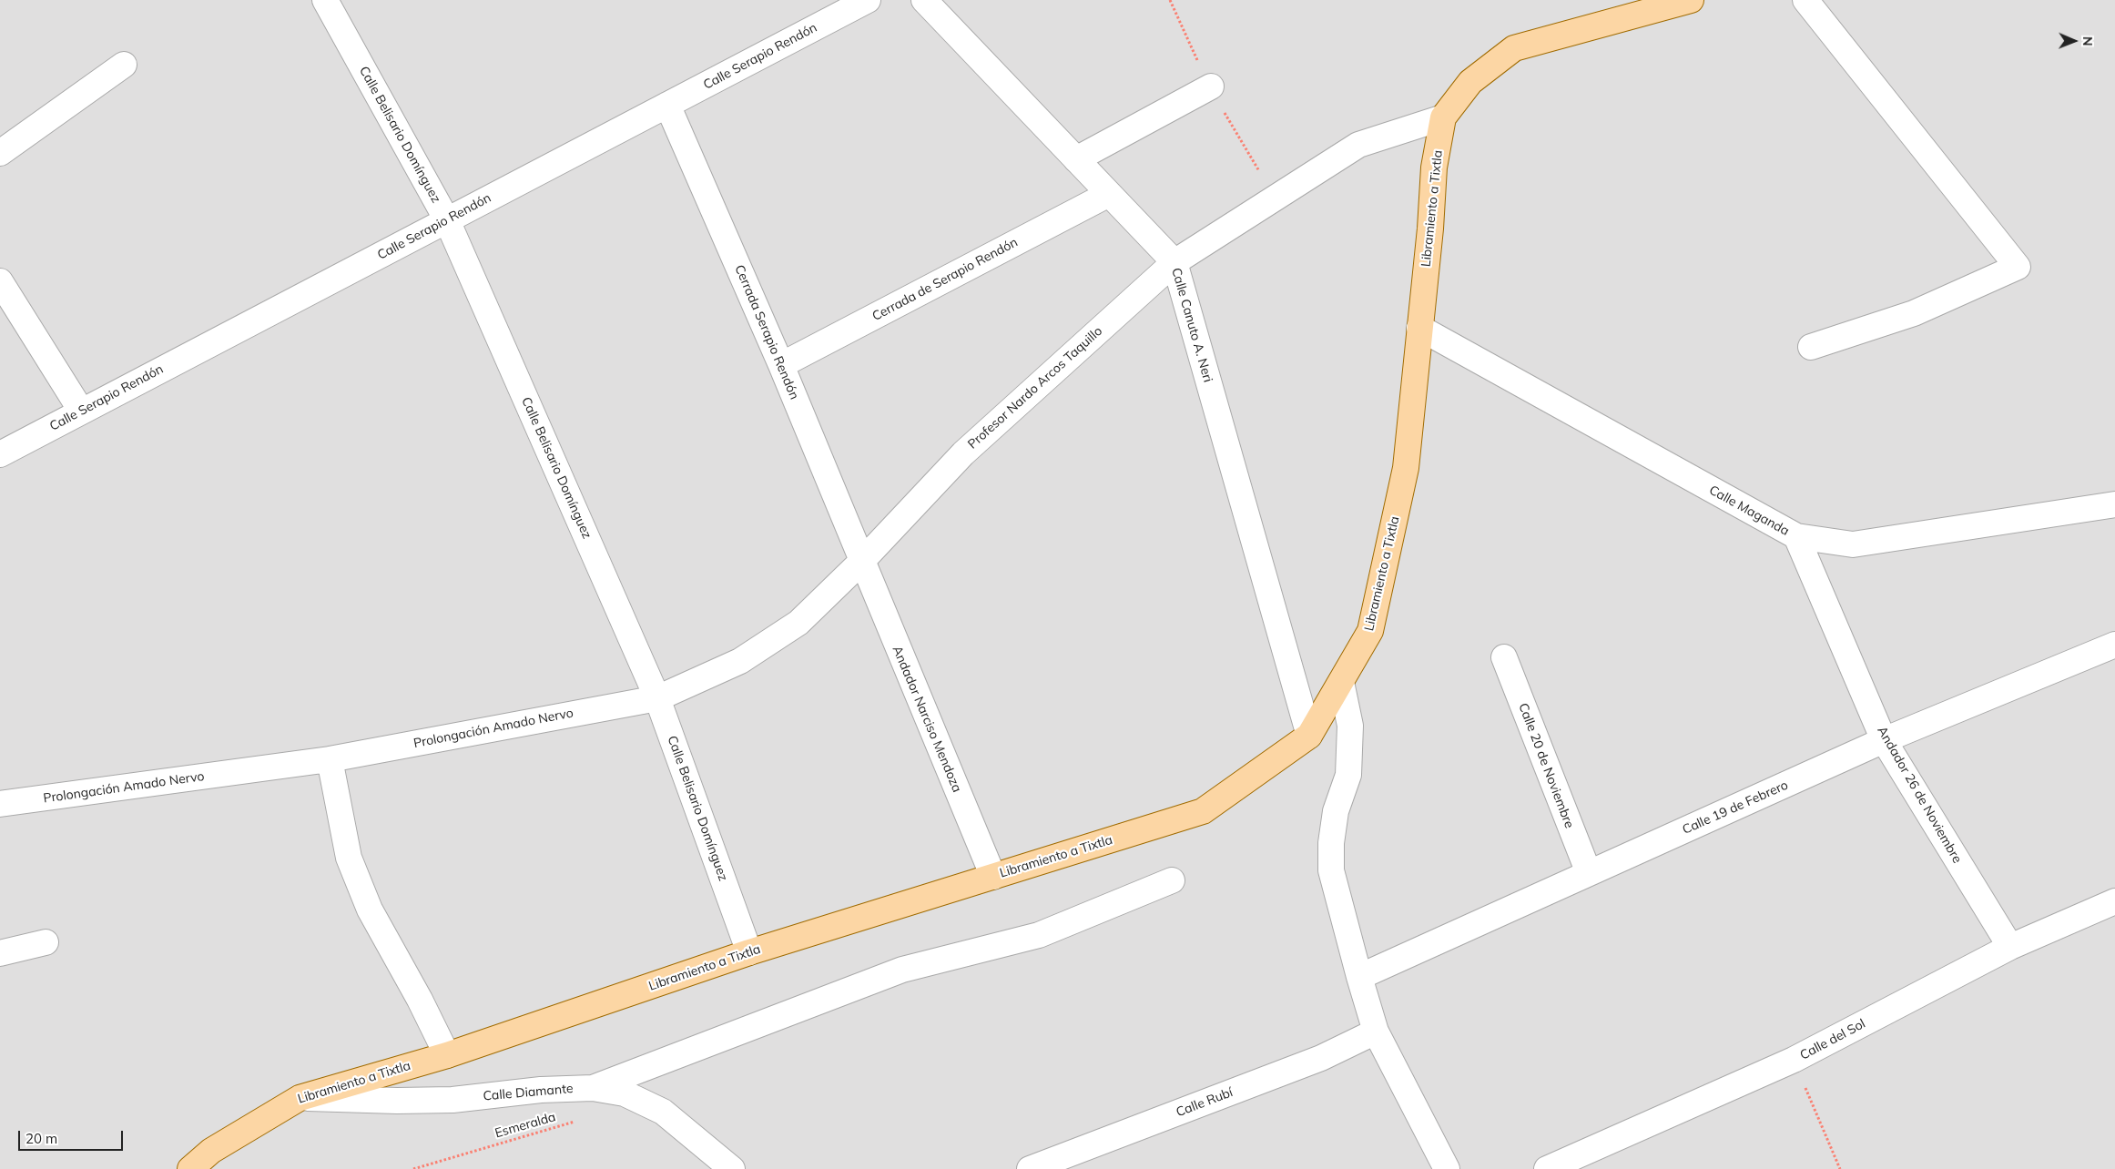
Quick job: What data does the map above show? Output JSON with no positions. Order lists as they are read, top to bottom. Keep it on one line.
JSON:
{"streets":{"main road":["Libramiento a Tixtla"],"street":["Calle Serapio Rendón","Calle Belisario Domínguez","Cerrada de Serapio Rendón","Calle Canuto A. Neri","Cerrada Serapio Rendón","Profesor Nardo Arcos Taquillo","Calle Maganda","Andador Narciso Mendoza","Prolongación Amado Nervo","Calle 20 de Noviembre","Andador 26 de Noviembre","Calle 19 de Febrero","Calle del Sol","Calle Diamante","Calle Rubí"],"path":["Esmeralda"]},"crossings":[["Calle Serapio Rendón","Calle Belisario Domínguez"],["Calle Serapio Rendón","Cerrada Serapio Rendón"],["Calle Belisario Domínguez","Libramiento a Tixtla"],["Calle Belisario Domínguez","Profesor Nardo Arcos Taquillo"],["Calle Belisario Domínguez","Prolongación Amado Nervo"],["Libramiento a Tixtla","Calle Canuto A. Neri"],["Libramiento a Tixtla","Profesor Nardo Arcos Taquillo"],["Libramiento a Tixtla","Calle Maganda"],["Libramiento a Tixtla","Andador Narciso Mendoza"],["Libramiento a Tixtla","Calle Diamante"],["Cerrada de Serapio Rendón","Calle Canuto A. Neri"],["Cerrada de Serapio Rendón","Cerrada Serapio Rendón"],["Calle Canuto A. Neri","Profesor Nardo Arcos Taquillo"],["Cerrada Serapio Rendón","Profesor Nardo Arcos Taquillo"],["Cerrada Serapio Rendón","Andador Narciso Mendoza"],["Profesor Nardo Arcos Taquillo","Andador Narciso Mendoza"],["Profesor Nardo Arcos Taquillo","Prolongación Amado Nervo"],["Calle Maganda","Andador 26 de Noviembre"],["Calle 20 de Noviembre","Calle 19 de Febrero"],["Andador 26 de Noviembre","Calle 19 de Febrero"],["Andador 26 de Noviembre","Calle del Sol"]],"scale_bar":"20 m","north":"right"}
